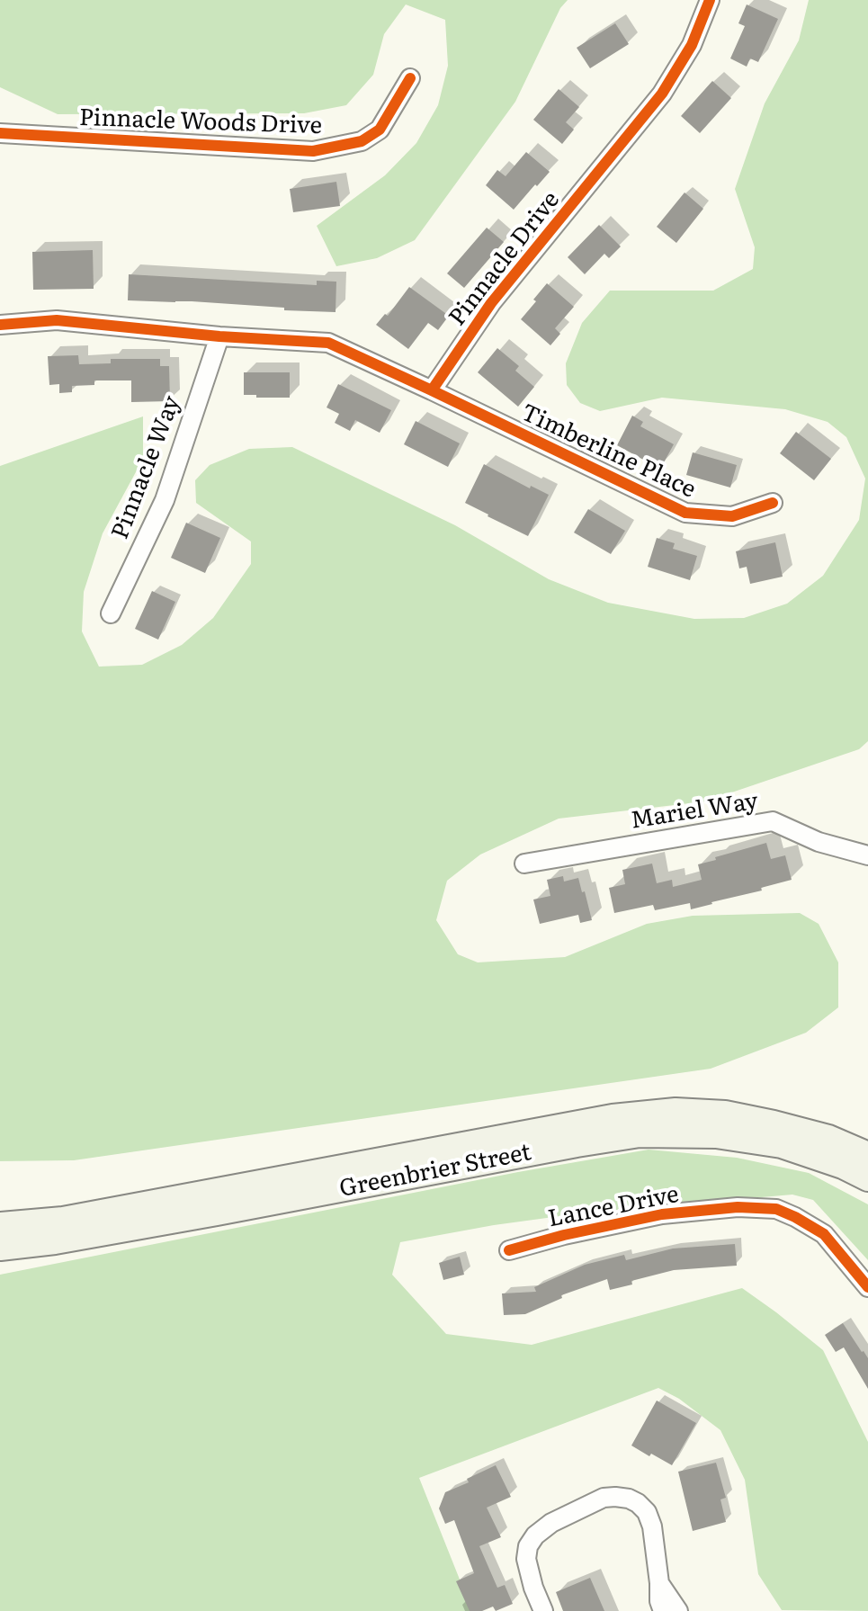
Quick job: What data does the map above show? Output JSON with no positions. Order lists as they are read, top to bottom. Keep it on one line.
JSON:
{"streets":{"main road":["Greenbrier Street"],"street":["Pinnacle Woods Drive","Pinnacle Drive","Timberline Place","Pinnacle Way","Mariel Way","Lance Drive"]},"crossings":[["Pinnacle Drive","Timberline Place"]]}
